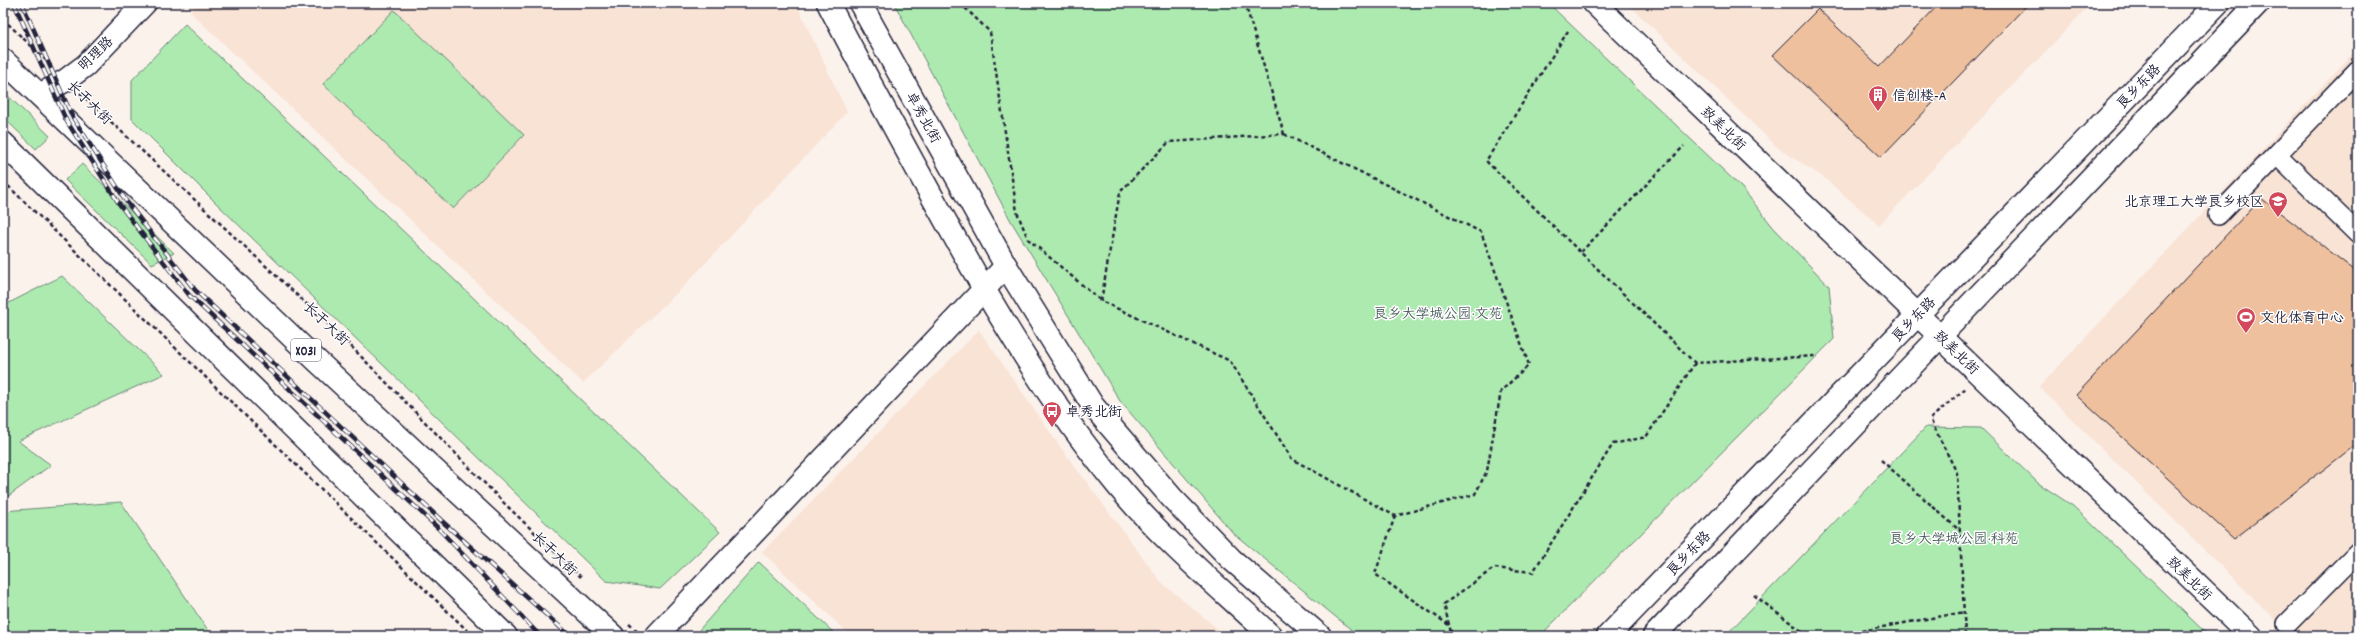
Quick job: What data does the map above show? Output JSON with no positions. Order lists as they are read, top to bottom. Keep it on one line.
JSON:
{"streets":{"main road":["明理路","良乡东路","长于大街","卓秀北街","致美北街","X031"]},"crossings":[["明理路","长于大街"],["良乡东路","致美北街"]],"parks":["良乡大学城公园·文苑","良乡大学城公园·科苑"],"places":{"building":["信创楼-A"],"school or university":["北京理工大学良乡校区"],"sports":["文化体育中心"],"bus stop":["卓秀北街"]}}
